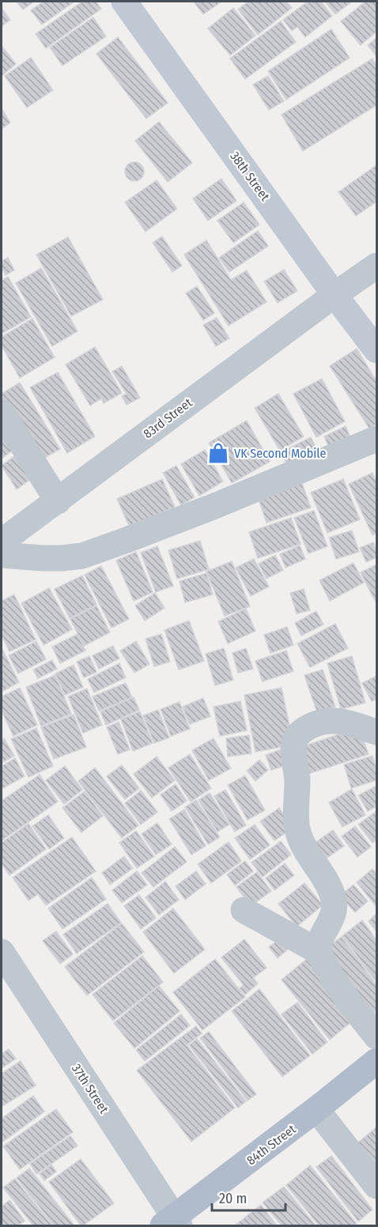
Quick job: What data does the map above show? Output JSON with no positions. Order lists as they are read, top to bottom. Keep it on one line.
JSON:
{"streets":{"main road":["38th Street","84th Street"],"street":["83rd Street","37th Street"]},"crossings":[["38th Street","83rd Street"],["37th Street","84th Street"]],"places":{"shop":["VK Second Mobile"]},"scale_bar":"20 m"}
